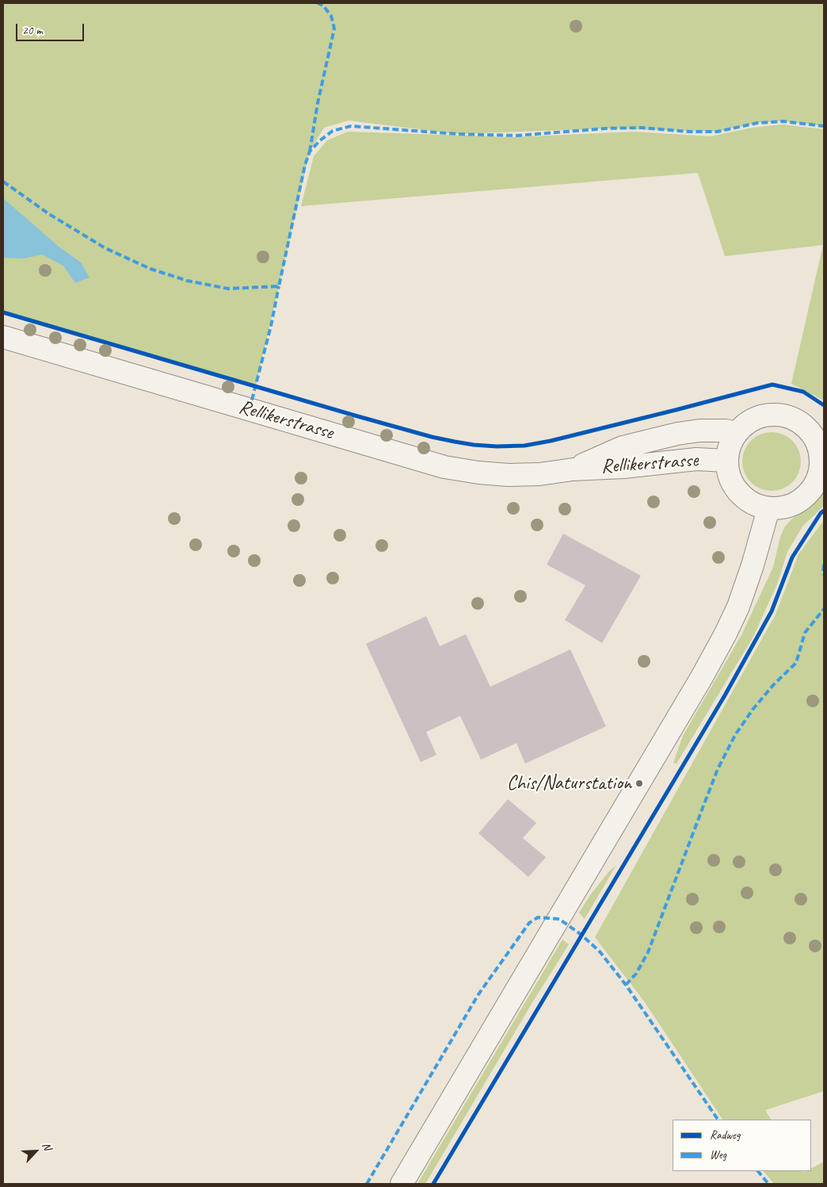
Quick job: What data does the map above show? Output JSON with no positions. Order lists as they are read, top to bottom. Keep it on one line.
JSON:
{"streets":{"main road":["Rellikerstrasse"]},"places":["Chis/Naturstation"],"legend":["Radweg","Weg"],"scale_bar":"20 m","north":"top right"}
